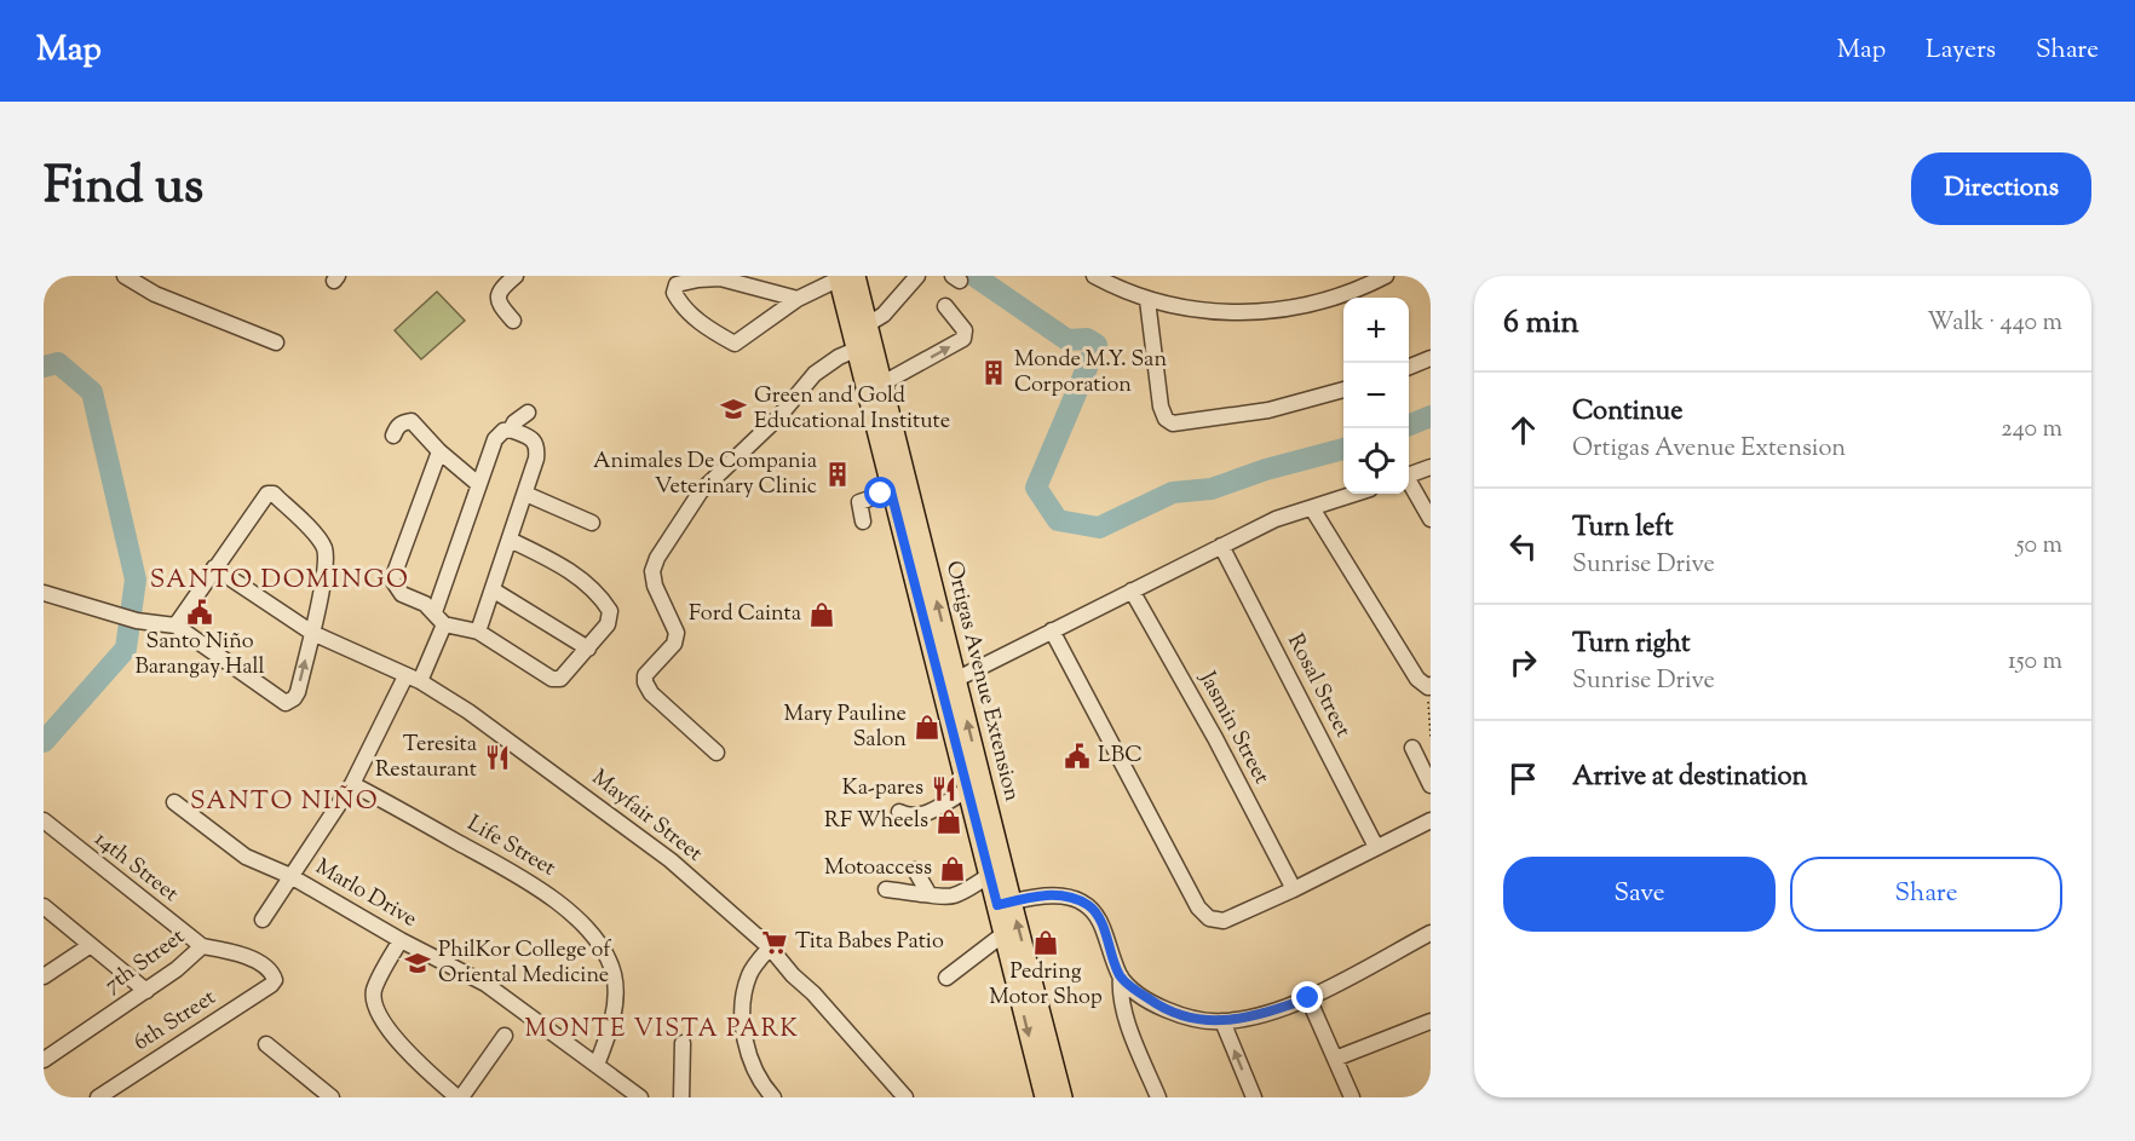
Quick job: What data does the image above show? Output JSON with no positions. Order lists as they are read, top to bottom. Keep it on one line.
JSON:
{"streets":{"main road":["Ortigas Avenue Extension"],"street":["Rosal Street","Jasmin Street","Mayfair Street","Life Street","14th Street","Marlo Drive","7th Street","6th Street"]},"crossings":[["Life Street","Marlo Drive"],["14th Street","7th Street"],["7th Street","6th Street"]],"districts":["SANTO DOMINGO","SANTO NIÑO","MONTE VISTA PARK"],"places":{"building":["Monde M.Y. San Corporation","Animales De Compania Veterinary Clinic"],"school or university":["Green and Gold Educational Institute","PhilKor College of Oriental Medicine"],"public building":["Santo Niño Barangay Hall","LBC"],"shop":["Ford Cainta","Mary Pauline Salon","RF Wheels","Motoaccess","Pedring Motor Shop"],"restaurant":["Teresita Restaurant","Ka-pares"],"supermarket":["Tita Babes Patio"]},"page":{"header":"Map","nav":["Map","Layers","Share"],"title":"Find us","buttons":["Directions",["Save","Share"]],"heading":["6 min","Walk · 440 m"],"map_buttons":["+","−"],"list":[["Continue","Ortigas Avenue Extension","240 m"],["Turn left","Sunrise Drive","50 m"],["Turn right","Sunrise Drive","150 m"],"Arrive at destination"]}}
